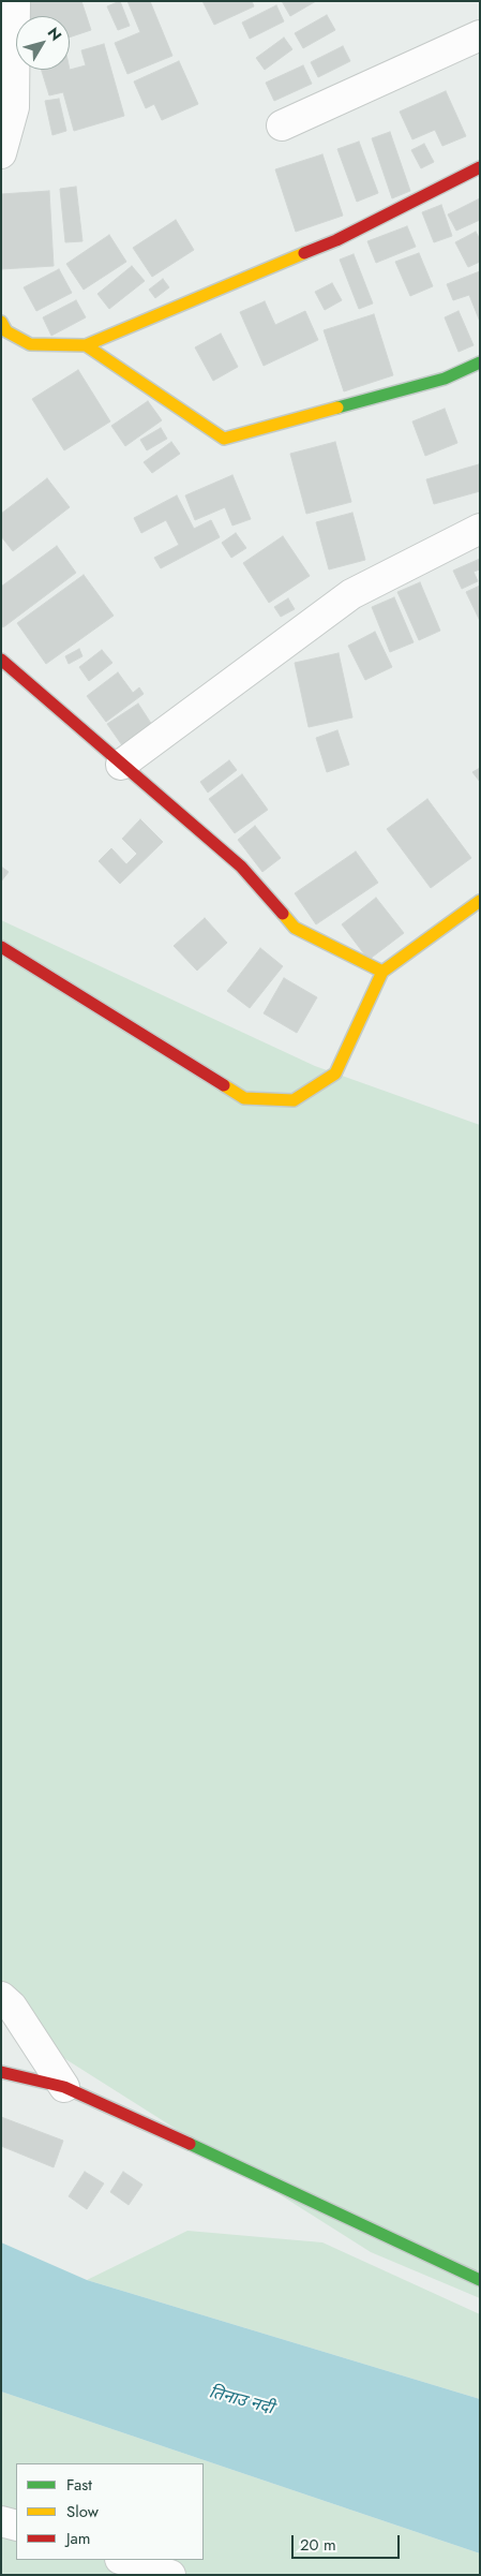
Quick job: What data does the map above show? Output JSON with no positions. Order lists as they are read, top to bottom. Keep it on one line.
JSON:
{"water":["तिनाउ नदी"],"legend":["Fast","Slow","Jam"],"scale_bar":"20 m","north":"top right"}
